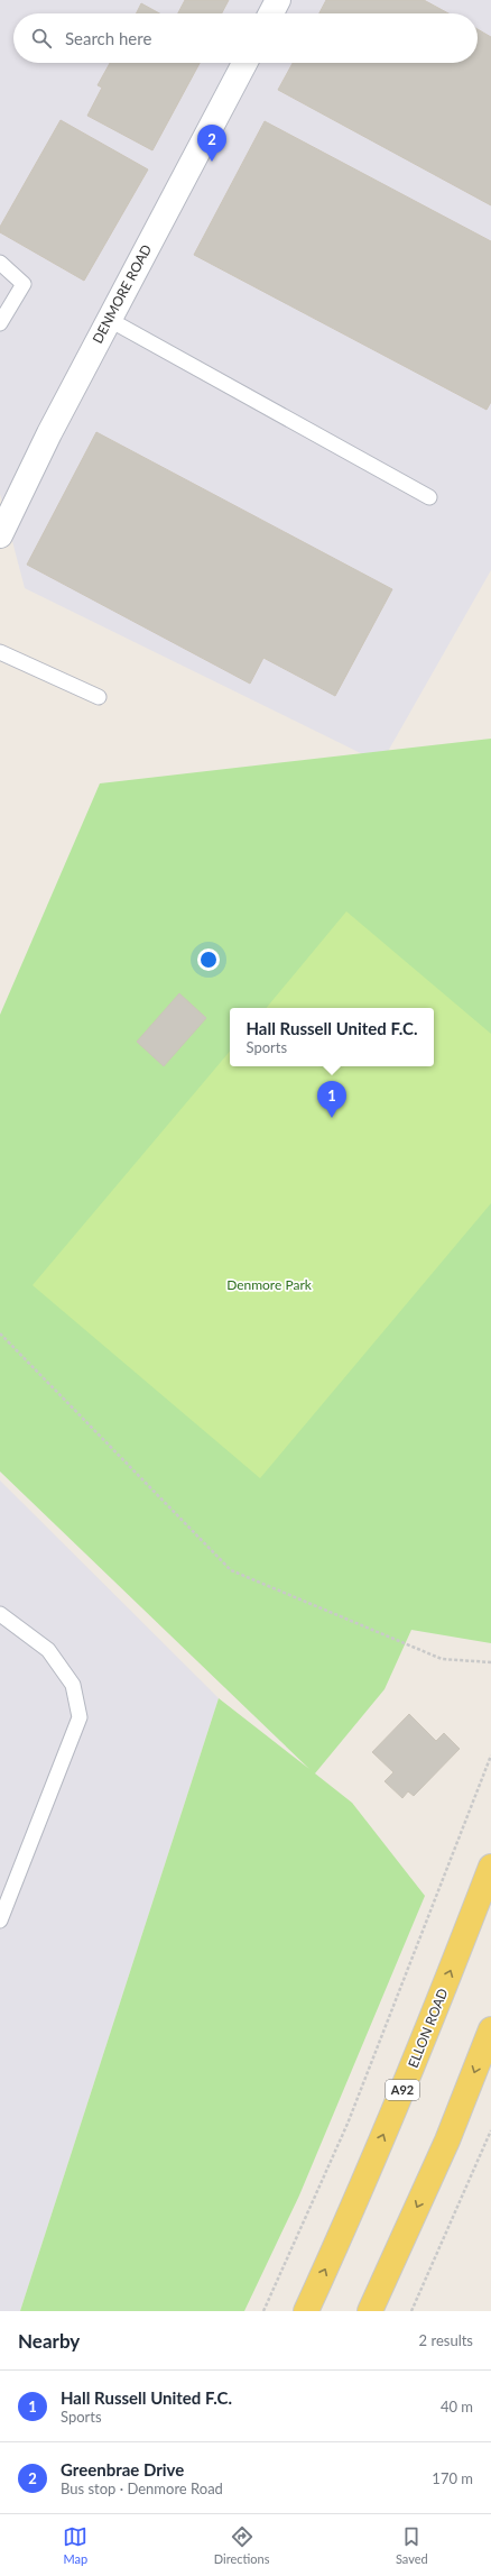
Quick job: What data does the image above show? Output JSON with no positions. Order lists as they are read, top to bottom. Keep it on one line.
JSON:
{"streets":{"main road":["ELLON ROAD","A92"],"street":["DENMORE ROAD"]},"parks":["Denmore Park"],"page":{"search":"Search here","pins":["2","1"],"popup":["Hall Russell United F.C.","Sports"],"heading":["Nearby","2 results"],"list":[{"mark":"1","name":"Hall Russell United F.C.","note":"Sports","value":"40 m"},{"mark":"2","name":"Greenbrae Drive","note":"Bus stop · Denmore Road","value":"170 m"}],"nav":["Map","Directions","Saved"]}}
